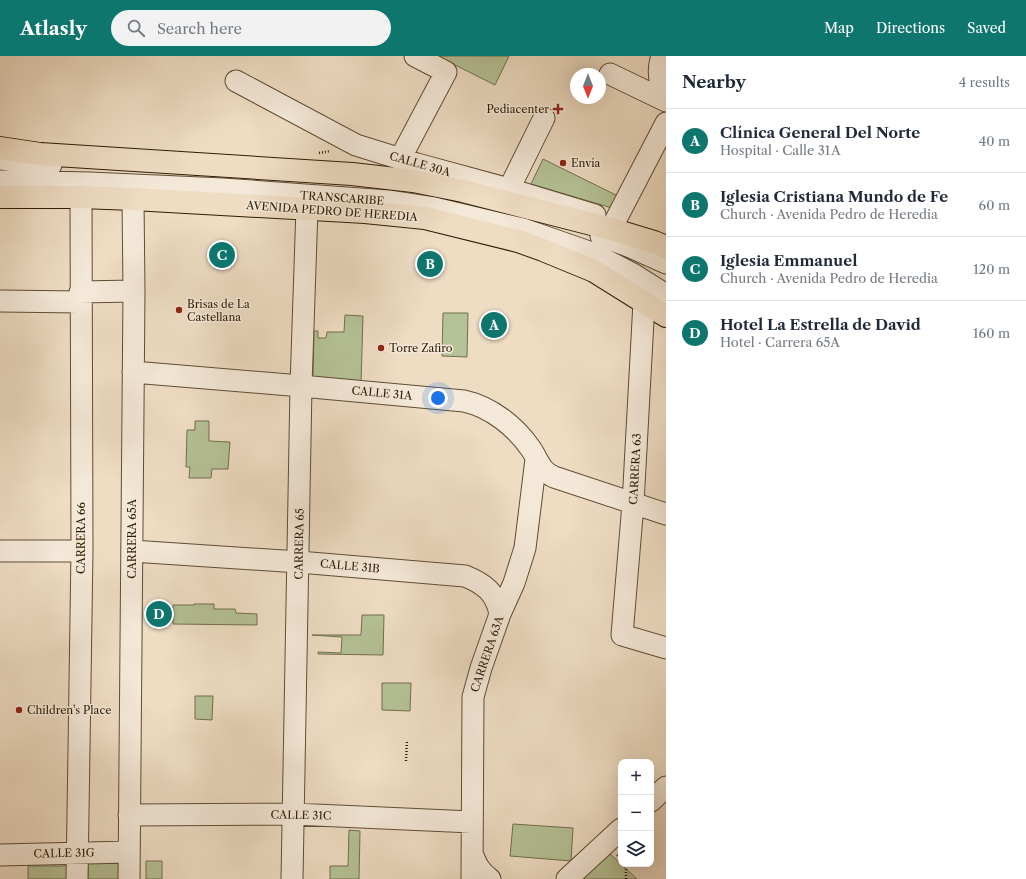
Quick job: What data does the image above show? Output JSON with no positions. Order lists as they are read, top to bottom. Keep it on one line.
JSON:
{"streets":{"highway":["AVENIDA PEDRO DE HEREDIA"],"street":["CALLE 30A","TRANSCARIBE","CALLE 31A","CARRERA 63","CARRERA 66","CARRERA 65A","CARRERA 65","CALLE 31B","CARRERA 63A","CALLE 31C","CALLE 31G"]},"crossings":[["AVENIDA PEDRO DE HEREDIA","CARRERA 63"],["AVENIDA PEDRO DE HEREDIA","CARRERA 66"],["AVENIDA PEDRO DE HEREDIA","CARRERA 65A"],["AVENIDA PEDRO DE HEREDIA","CARRERA 65"],["CALLE 31A","CARRERA 63"],["CALLE 31A","CARRERA 65A"],["CALLE 31A","CARRERA 65"],["CALLE 31A","CARRERA 63A"],["CARRERA 66","CALLE 31G"],["CARRERA 65A","CALLE 31B"],["CARRERA 65A","CALLE 31C"],["CARRERA 65A","CALLE 31G"],["CARRERA 65","CALLE 31B"],["CARRERA 65","CALLE 31C"],["CALLE 31B","CARRERA 63A"],["CARRERA 63A","CALLE 31C"]],"places":{"health":["Pediacenter"],"other":["Envía","Brisas de La Castellana","Torre Zafiro","Children's Place"]},"north":"bottom","page":{"header":"Atlasly","search":"Search here","nav":["Map","Directions","Saved"],"heading":["Nearby","4 results"],"list":[{"mark":"A","name":"Clínica General Del Norte","note":"Hospital · Calle 31A","value":"40 m"},{"mark":"B","name":"Iglesia Cristiana Mundo de Fe","note":"Church · Avenida Pedro de Heredia","value":"60 m"},{"mark":"C","name":"Iglesia Emmanuel","note":"Church · Avenida Pedro de Heredia","value":"120 m"},{"mark":"D","name":"Hotel La Estrella de David","note":"Hotel · Carrera 65A","value":"160 m"}],"pins":["C","B","A","D"],"map_buttons":["+","−"]}}
